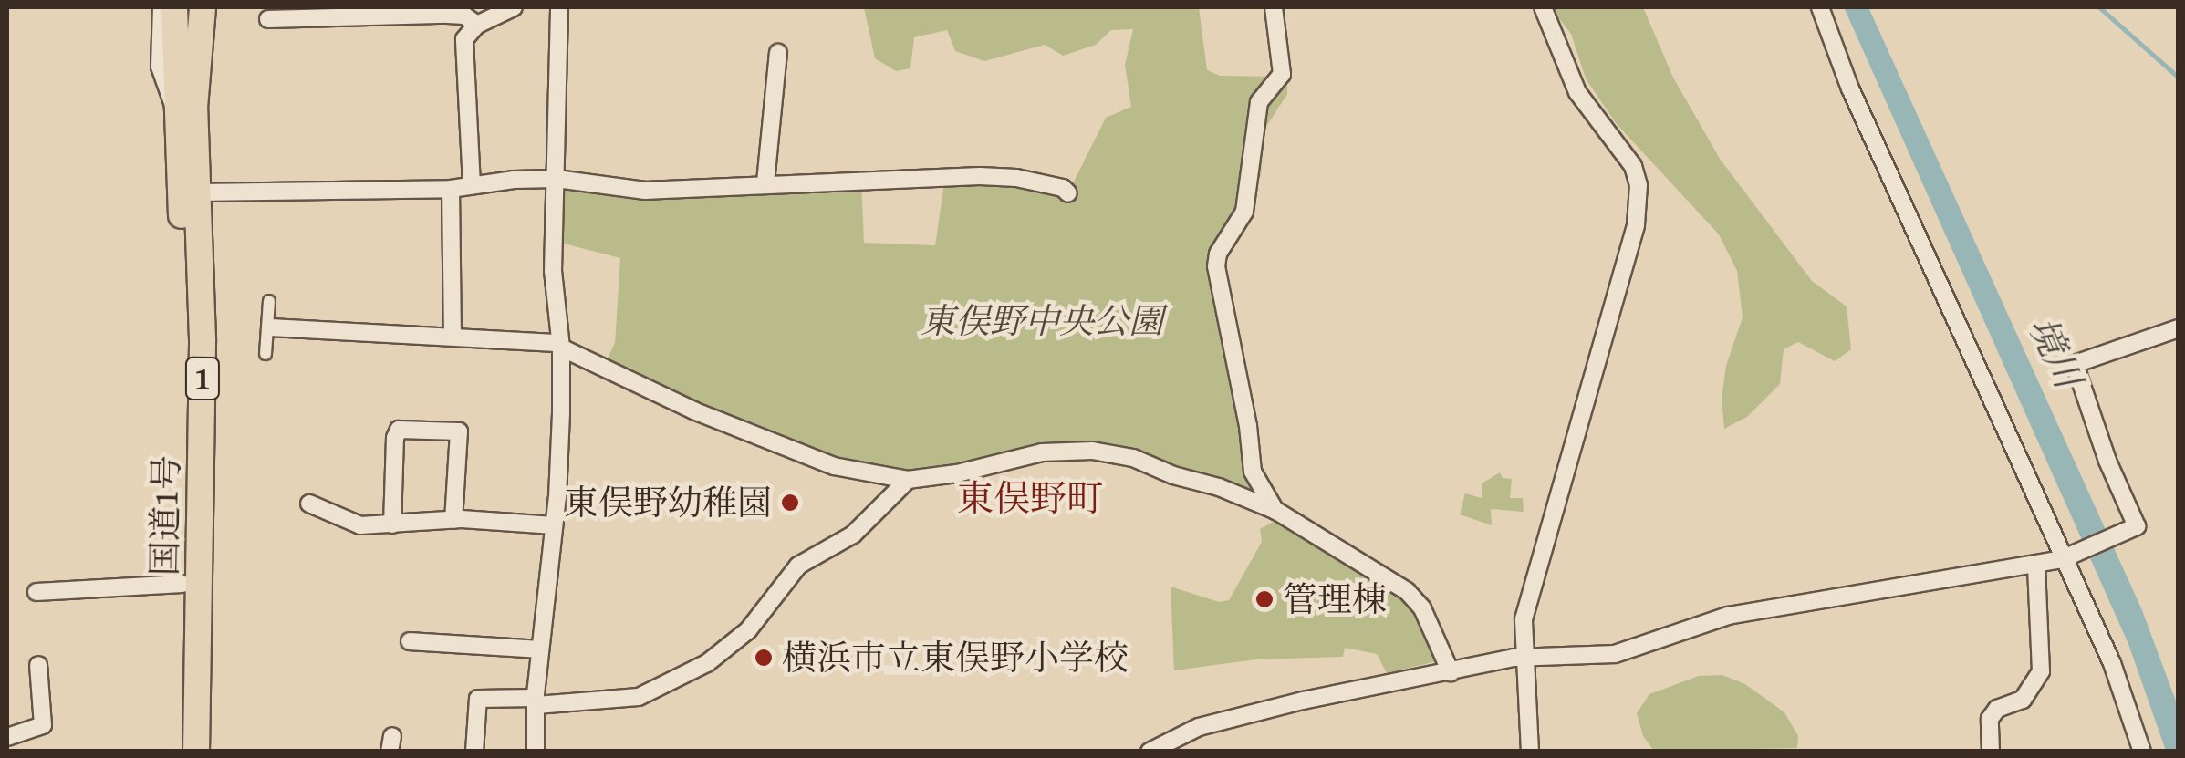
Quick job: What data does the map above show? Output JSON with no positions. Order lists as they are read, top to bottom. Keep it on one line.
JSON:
{"streets":{"highway":["1","国道1号"]},"crossings":[["1","国道1号"]],"districts":["東俣野町"],"water":["境川"],"parks":["東俣野中央公園"],"places":["東俣野幼稚園","管理棟","横浜市立東俣野小学校"]}
